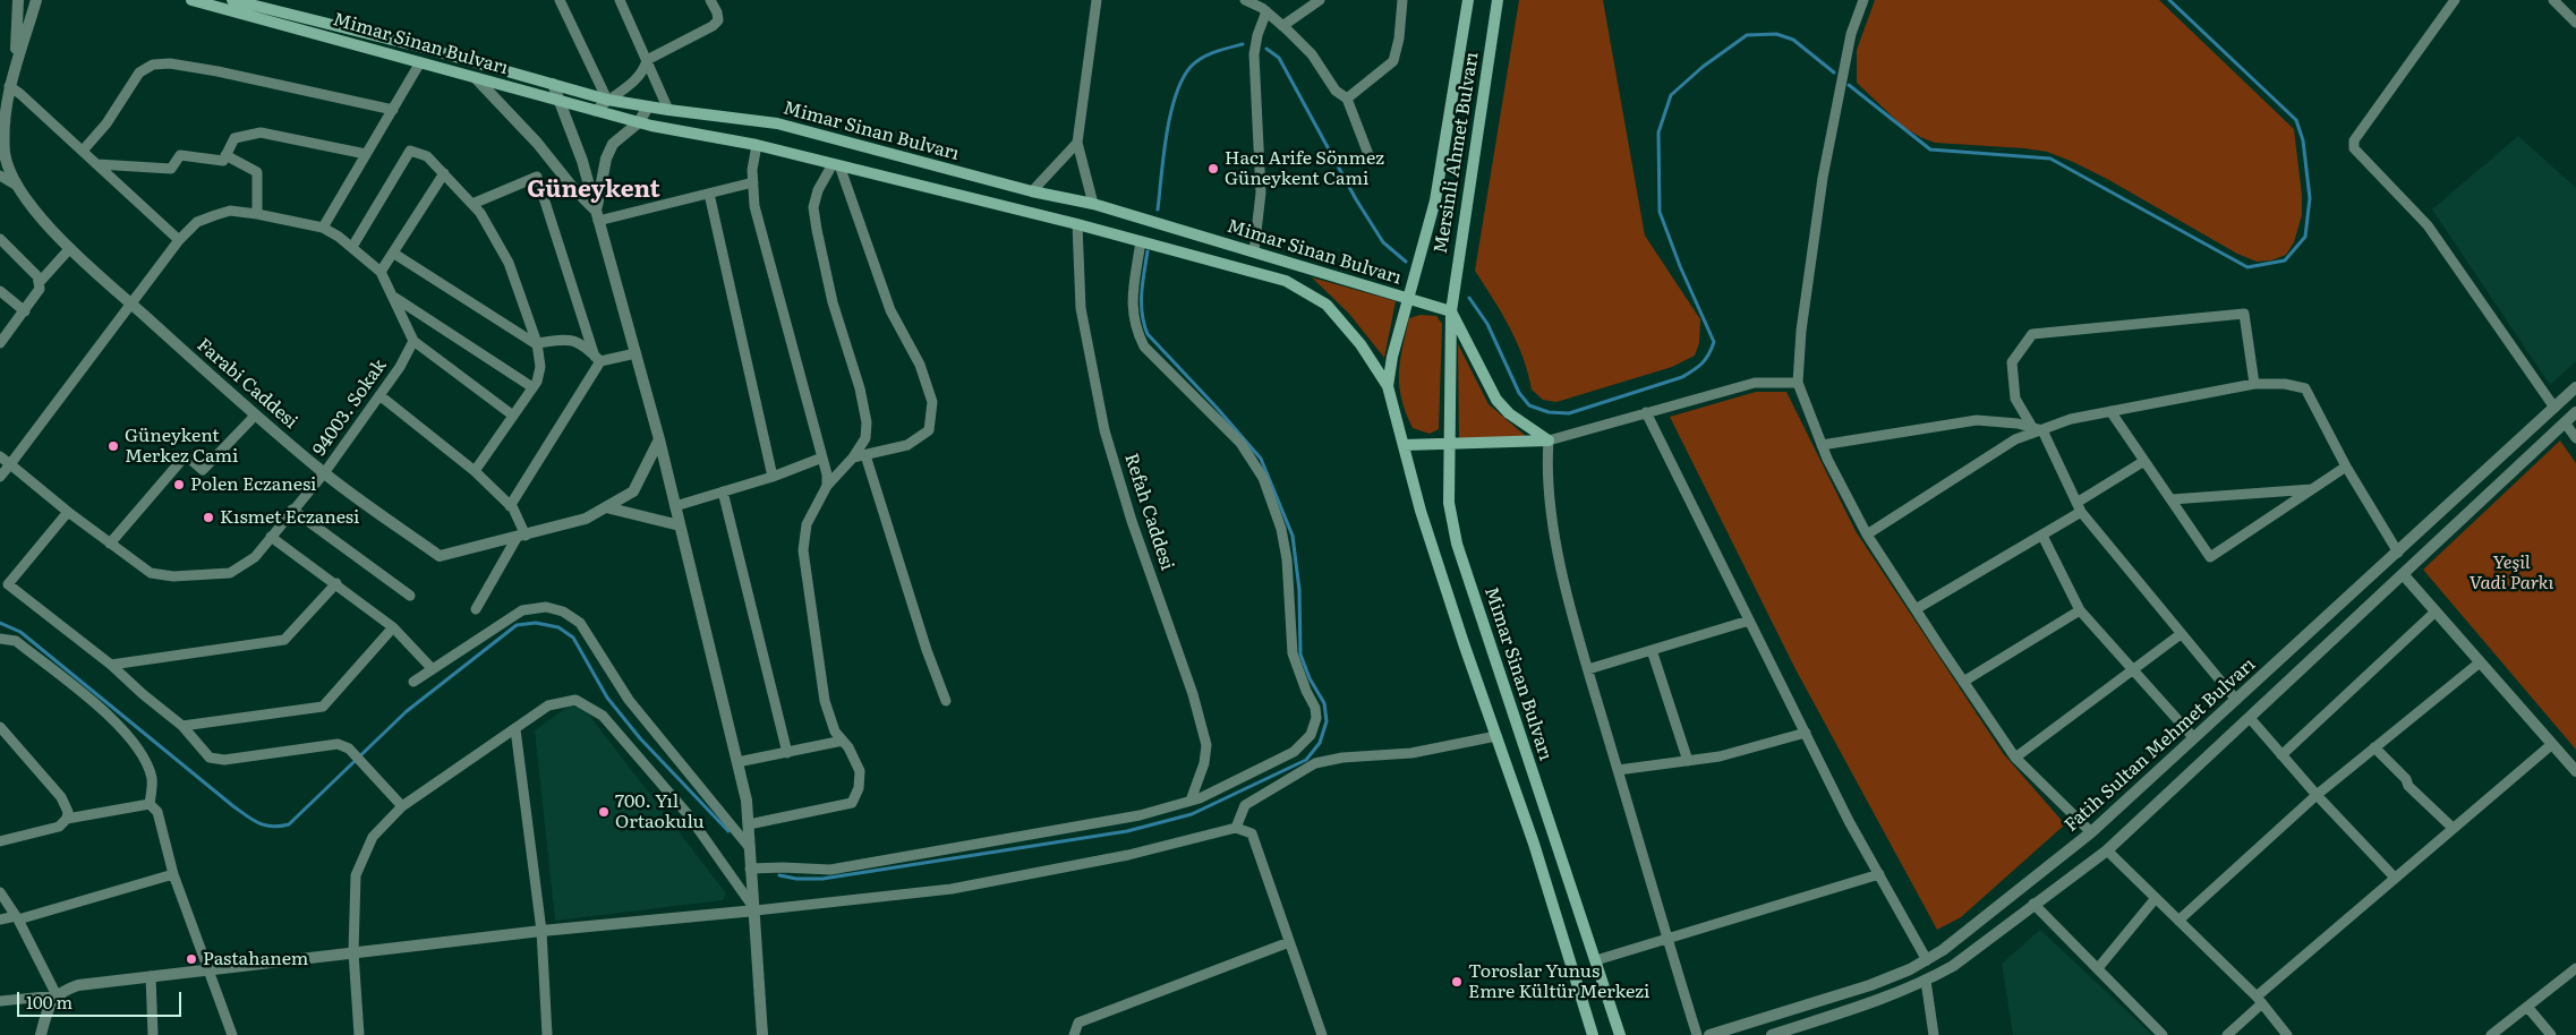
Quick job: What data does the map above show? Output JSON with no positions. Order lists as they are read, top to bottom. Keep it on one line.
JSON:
{"streets":{"main road":["Mimar Sinan Bulvarı","Mersinli Ahmet Bulvarı"],"street":["Farabi Caddesi","94003. Sokak","Refah Caddesi","Fatih Sultan Mehmet Bulvarı"]},"crossings":[["Mimar Sinan Bulvarı","Mersinli Ahmet Bulvarı"],["Mimar Sinan Bulvarı","Refah Caddesi"],["Farabi Caddesi","94003. Sokak"]],"districts":["Güneykent"],"parks":["Yeşil Vadi Parkı"],"places":["Hacı Arife Sönmez Güneykent Cami","Güneykent Merkez Cami","Polen Eczanesi","Kısmet Eczanesi","700. Yıl Ortaokulu","Pastahanem","Toroslar Yunus Emre Kültür Merkezi"],"scale_bar":"100 m"}
